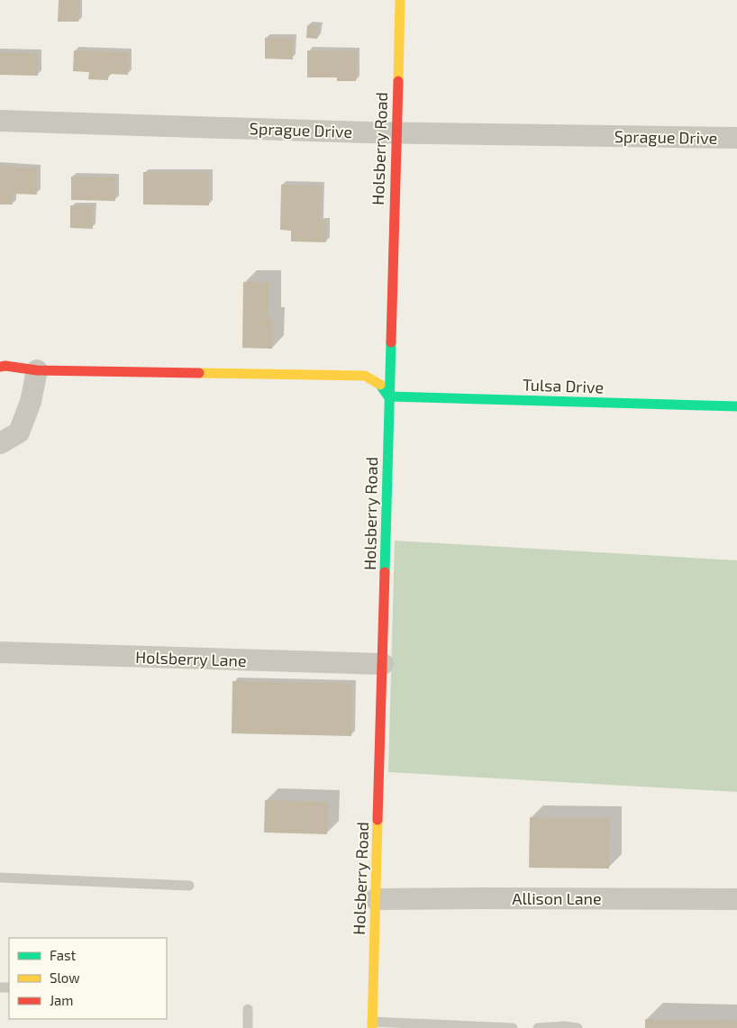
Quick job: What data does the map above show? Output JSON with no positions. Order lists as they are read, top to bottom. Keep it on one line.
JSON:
{"streets":{"street":["Sprague Drive","Holsberry Road","Tulsa Drive","Holsberry Lane","Allison Lane"]},"crossings":[["Sprague Drive","Holsberry Road"],["Holsberry Road","Tulsa Drive"],["Holsberry Road","Holsberry Lane"],["Holsberry Road","Allison Lane"]],"legend":["Fast","Slow","Jam"]}
